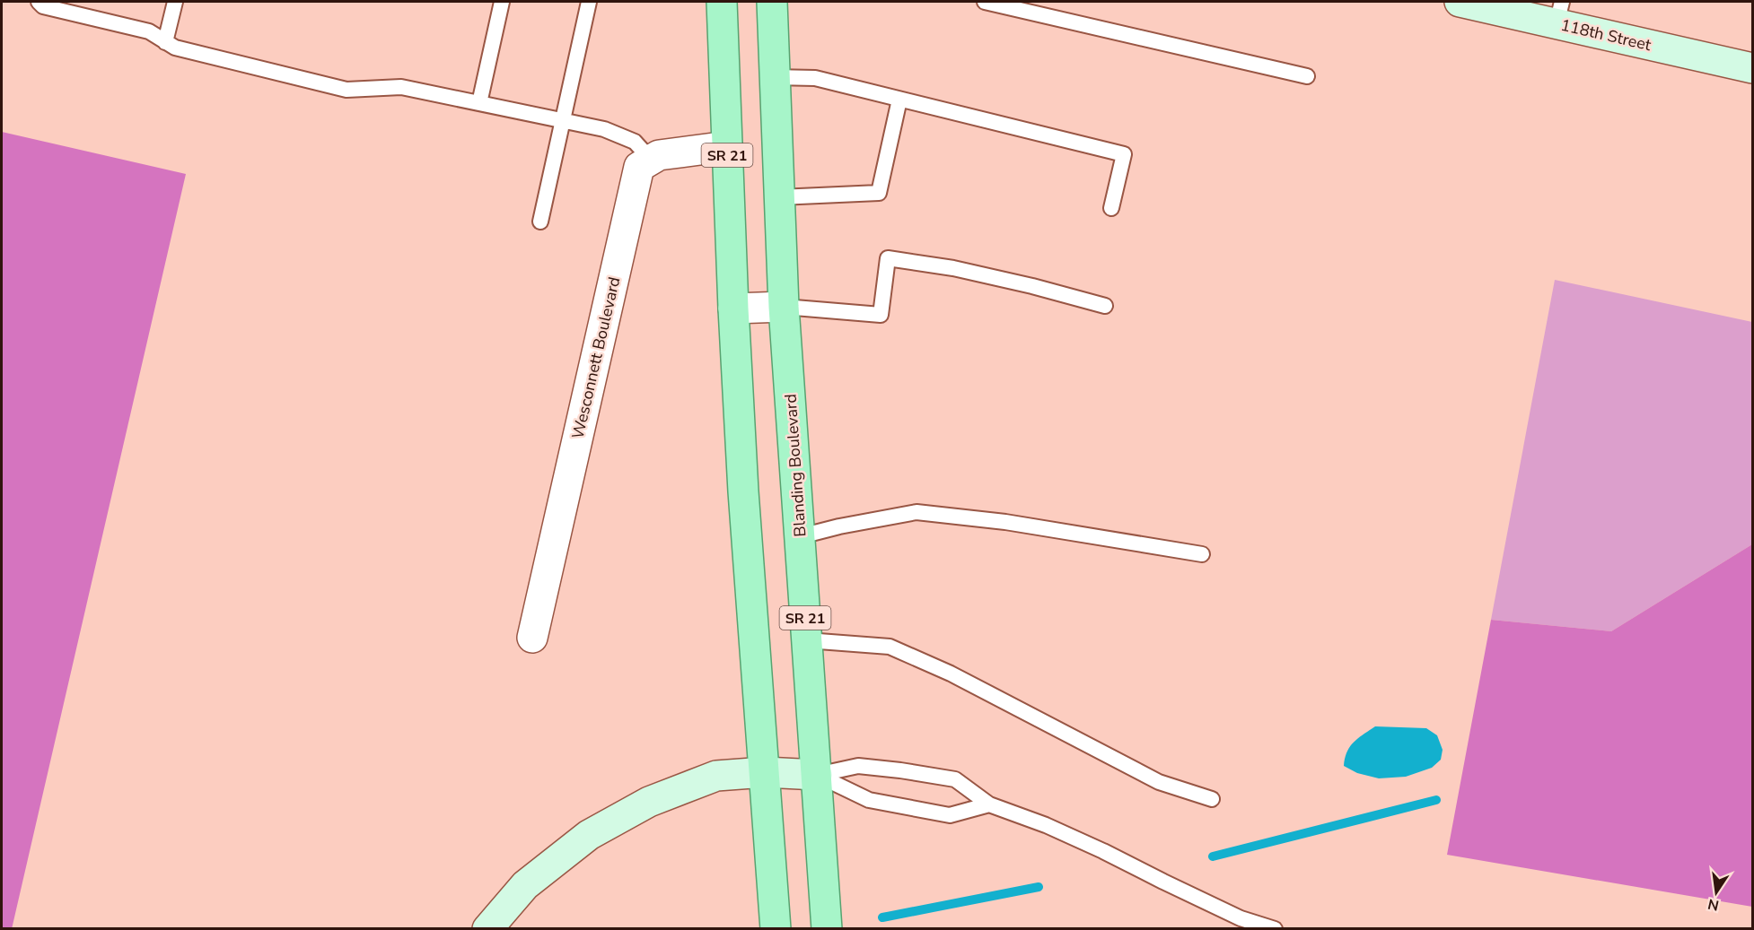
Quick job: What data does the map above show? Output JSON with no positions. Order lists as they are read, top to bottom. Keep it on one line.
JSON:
{"streets":{"main road":["SR 21","Blanding Boulevard"],"street":["118th Street","Wesconnett Boulevard"]},"north":"bottom"}
